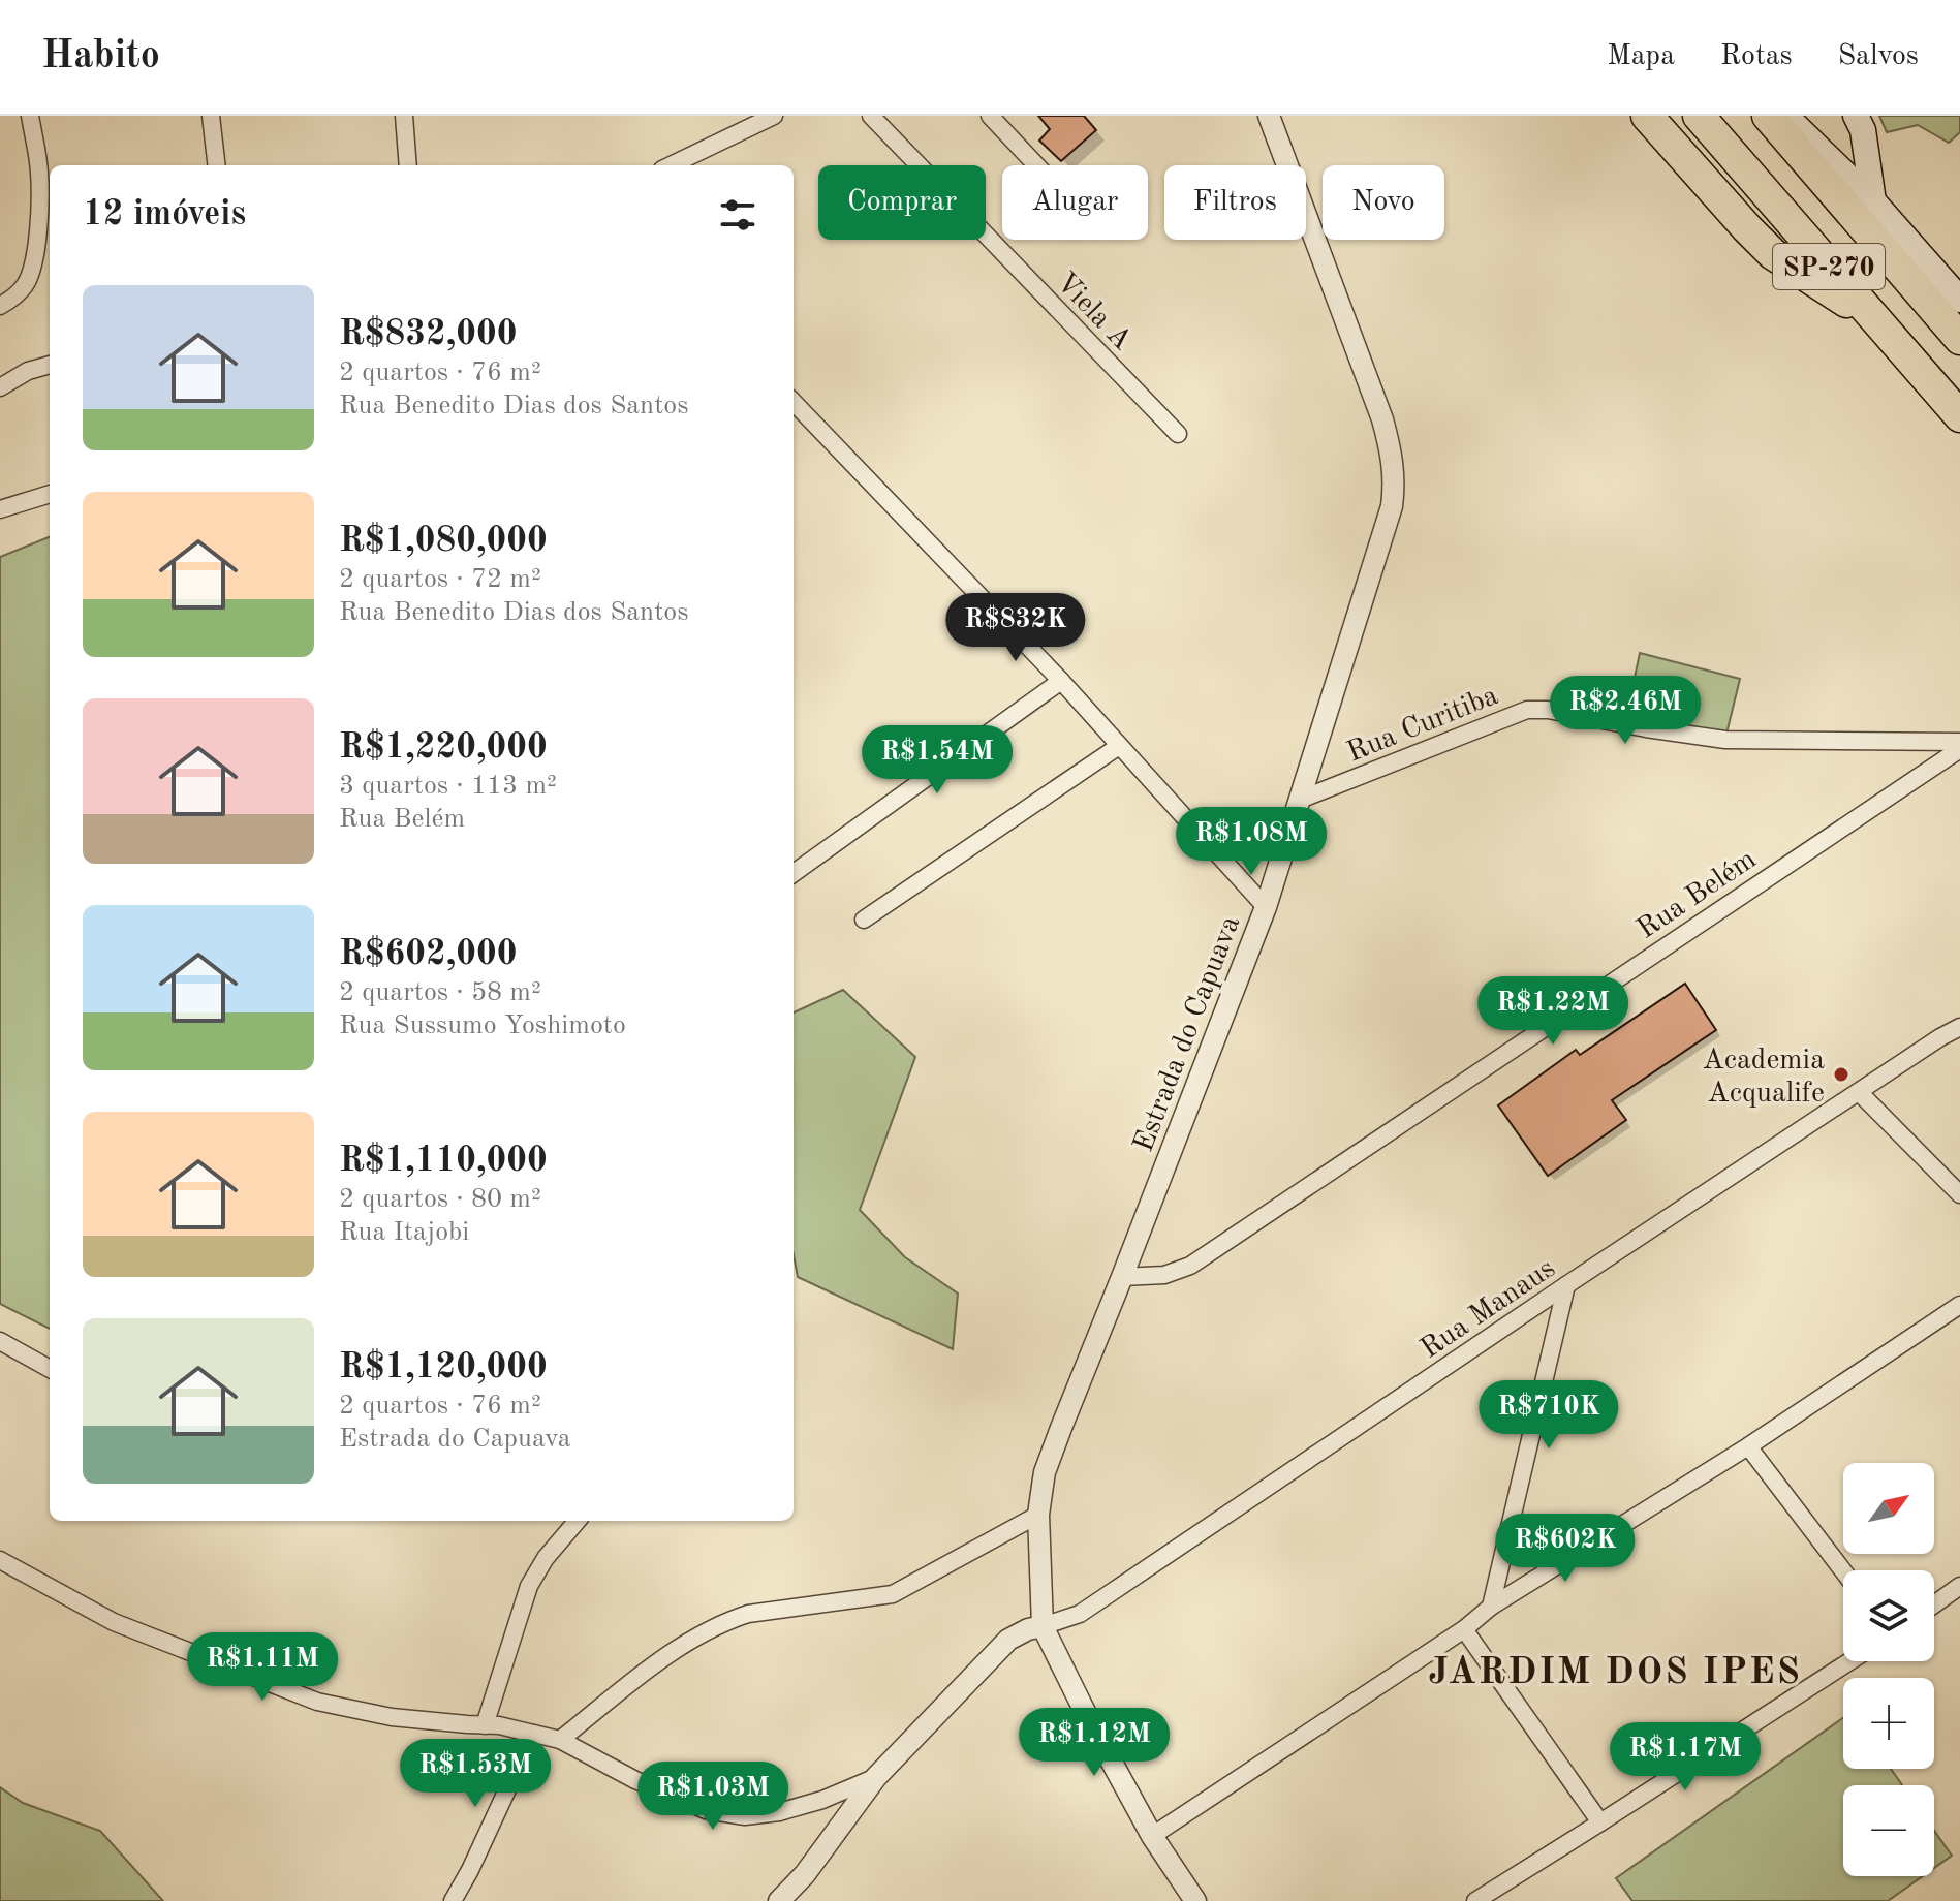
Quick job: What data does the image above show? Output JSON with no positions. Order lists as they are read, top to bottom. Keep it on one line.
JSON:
{"streets":{"highway":["SP-270"],"street":["Viela A","Rua Curitiba","Rua Belém","Estrada do Capuava","Rua Manaus"]},"crossings":[["Rua Curitiba","Estrada do Capuava"],["Rua Belém","Estrada do Capuava"],["Estrada do Capuava","Rua Manaus"]],"districts":["JARDIM DOS IPES"],"places":["Academia Acqualife"],"north":"top right","page":{"header":"Habito","nav":["Mapa","Rotas","Salvos"],"chip":["Comprar","Alugar","Filtros","Novo"],"heading":"12 imóveis","list":[{"name":"R$832,000","note":"2 quartos · 76 m² · Rua Benedito Dias dos Santos"},{"name":"R$1,080,000","note":"2 quartos · 72 m² · Rua Benedito Dias dos Santos"},{"name":"R$1,220,000","note":"3 quartos · 113 m² · Rua Belém"},{"name":"R$602,000","note":"2 quartos · 58 m² · Rua Sussumo Yoshimoto"},{"name":"R$1,110,000","note":"2 quartos · 80 m² · Rua Itajobi"},{"name":"R$1,120,000","note":"2 quartos · 76 m² · Estrada do Capuava"}],"price":["R$832K","R$2.46M","R$1.54M","R$1.08M","R$1.22M","R$710K","R$602K","R$1.11M","R$1.12M","R$1.17M","R$1.53M","R$1.03M"],"map_buttons":["+","−"]}}
